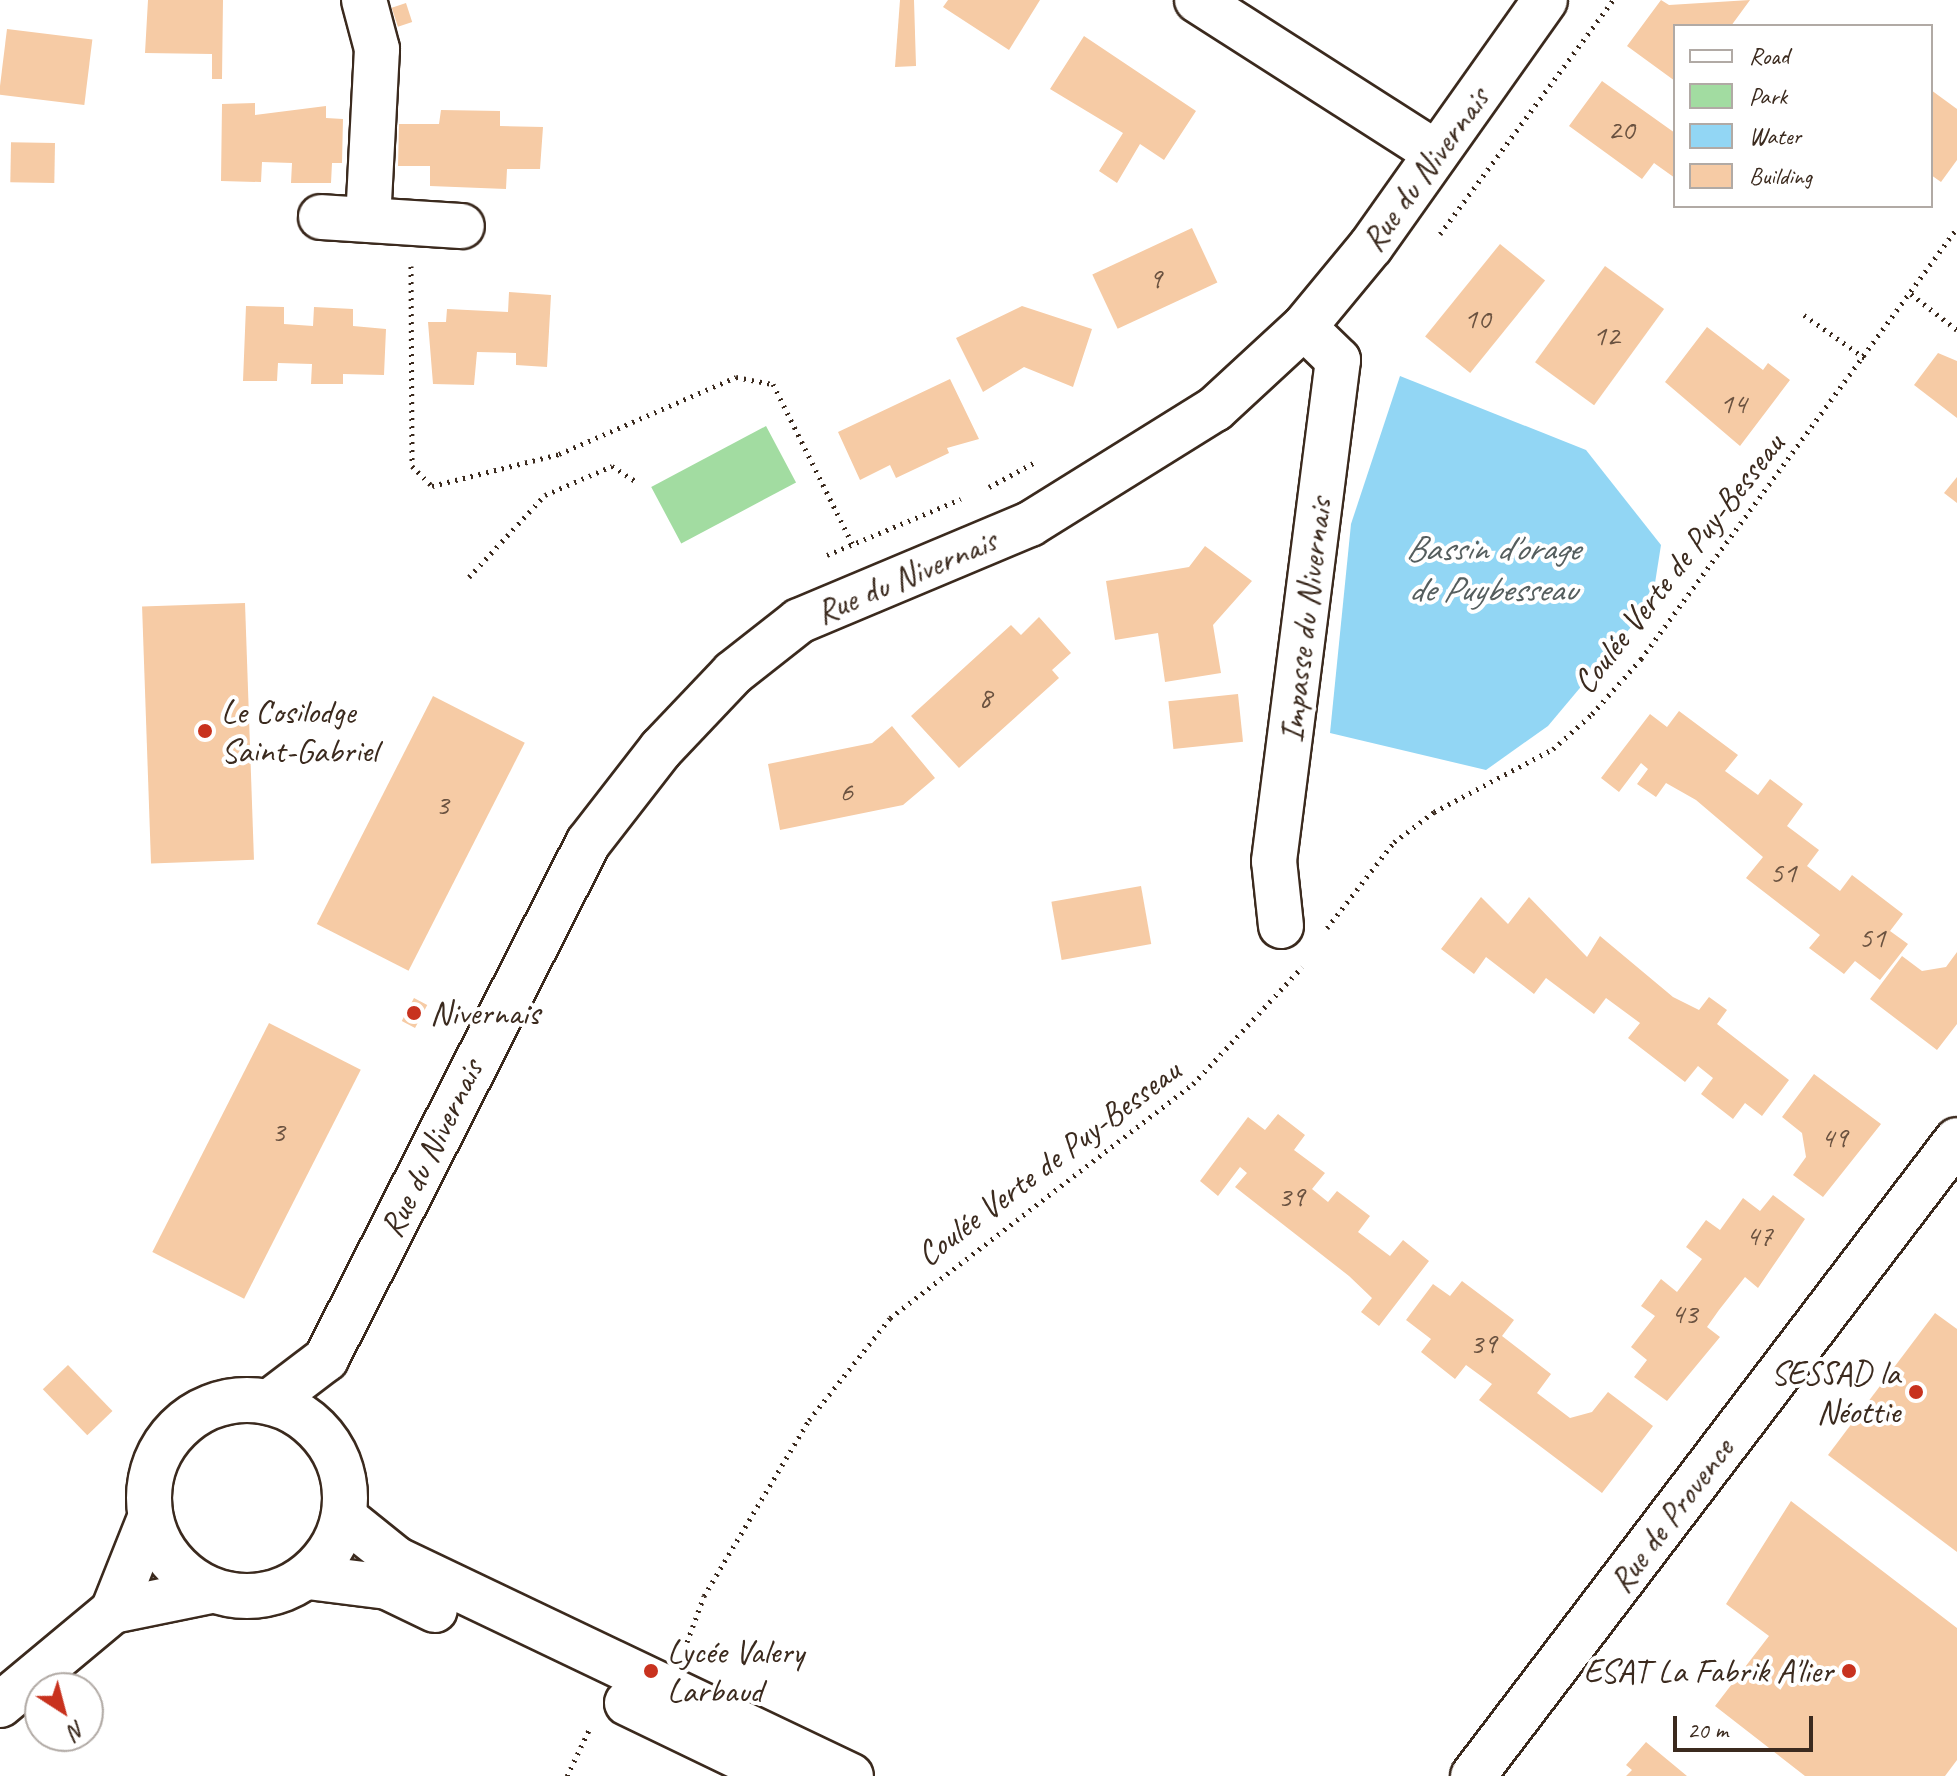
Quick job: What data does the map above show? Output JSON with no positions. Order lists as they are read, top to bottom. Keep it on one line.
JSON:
{"streets":{"street":["Rue du Nivernais","Impasse du Nivernais","Rue de Provence"],"path":["Coulée Verte de Puy-Besseau"]},"crossings":[["Rue du Nivernais","Impasse du Nivernais"],["Coulée Verte de Puy-Besseau","Impasse du Nivernais"]],"water":["Bassin d'orage de Puybesseau"],"places":["Le Cosilodge Saint-Gabriel","Nivernais","SESSAD la Néottie","Lycée Valery Larbaud","ESAT La Fabrik A'lier"],"house_numbers":["20","9","10","12","14","8","6","3","51","51","3","49","39","47","43","39"],"legend":["Road","Park","Water","Building"],"scale_bar":"20 m","north":"bottom right"}
